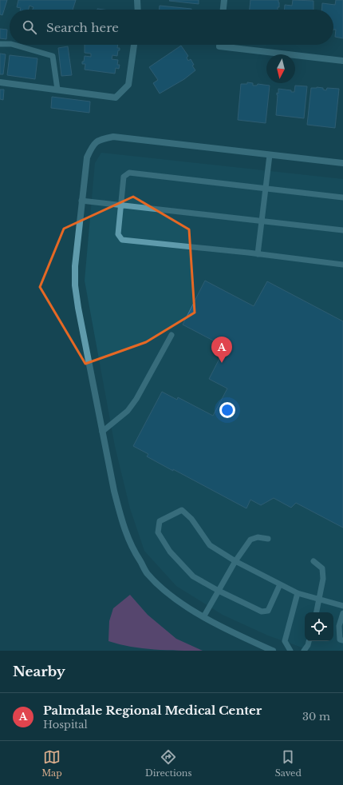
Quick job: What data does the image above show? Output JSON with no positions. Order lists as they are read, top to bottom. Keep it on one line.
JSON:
{"north":"bottom","page":{"search":"Search here","pins":"A","heading":"Nearby","list":[{"mark":"A","name":"Palmdale Regional Medical Center","note":"Hospital","value":"30 m"}],"nav":["Map","Directions","Saved"]}}
